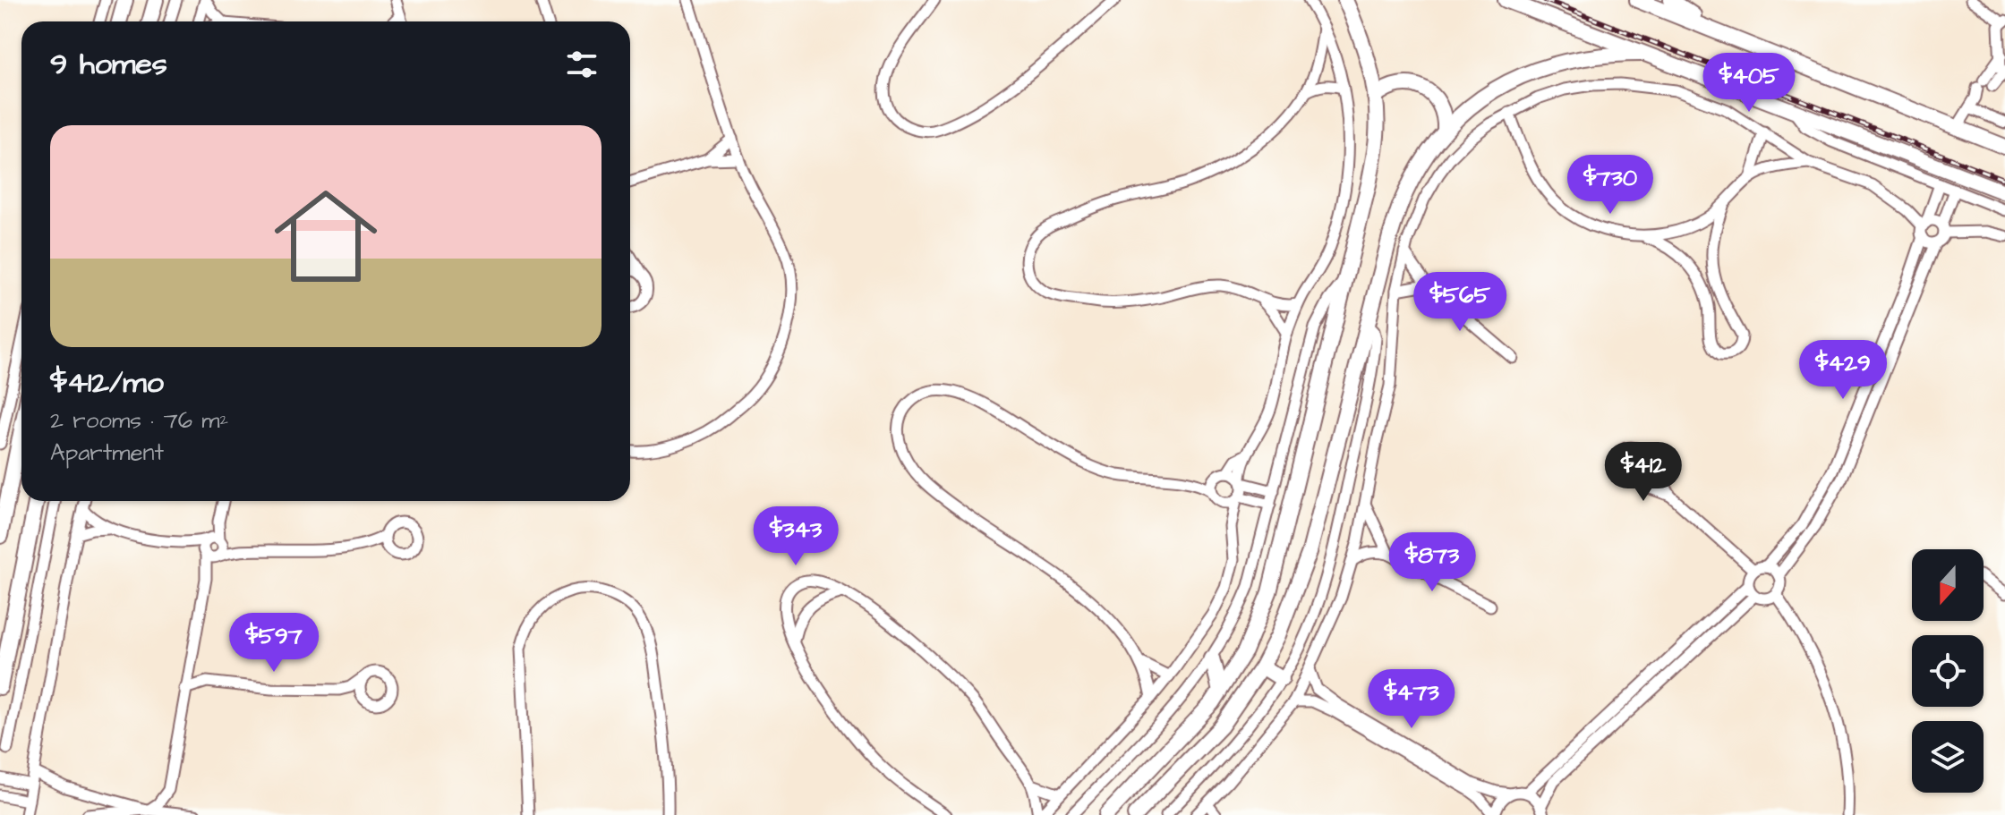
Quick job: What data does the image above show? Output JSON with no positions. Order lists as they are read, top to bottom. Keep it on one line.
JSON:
{"north":"bottom","page":{"heading":"9 homes","price":["$405","$730","$565","$429","$412","$343","$873","$597","$473"],"list":[{"name":"$412/mo","note":"2 rooms · 76 m² · Apartment"}]}}
